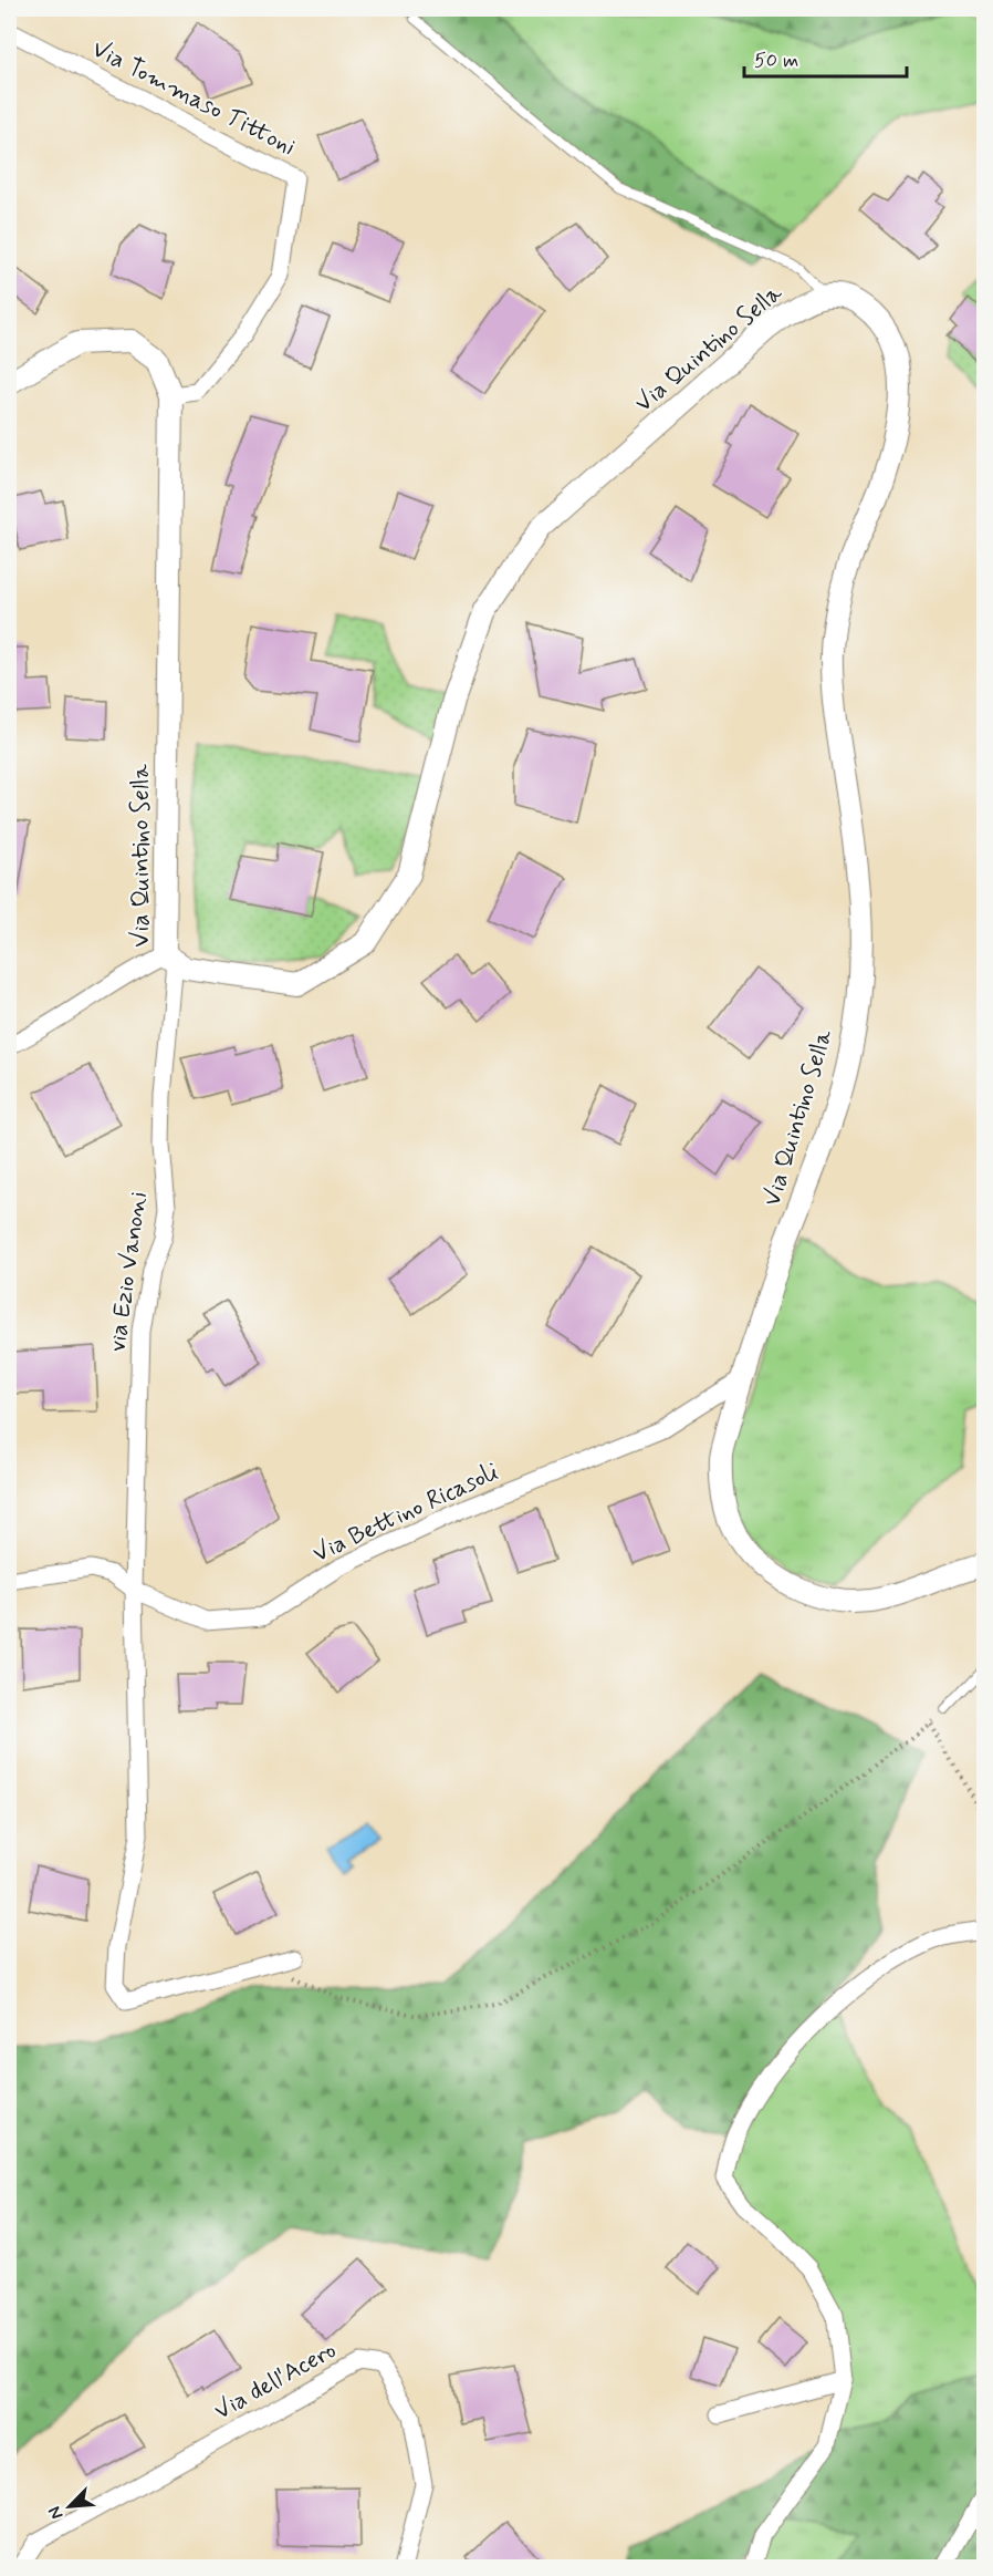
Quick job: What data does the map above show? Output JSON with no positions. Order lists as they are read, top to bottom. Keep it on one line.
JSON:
{"streets":{"street":["Via Tommaso Tittoni","Via Quintino Sella","via Ezio Vanoni","Via Bettino Ricasoli","Via dell'Acero"]},"crossings":[["Via Tommaso Tittoni","Via Quintino Sella"],["Via Quintino Sella","via Ezio Vanoni"],["Via Quintino Sella","Via Bettino Ricasoli"],["via Ezio Vanoni","Via Bettino Ricasoli"]],"scale_bar":"50 m","north":"bottom left"}
